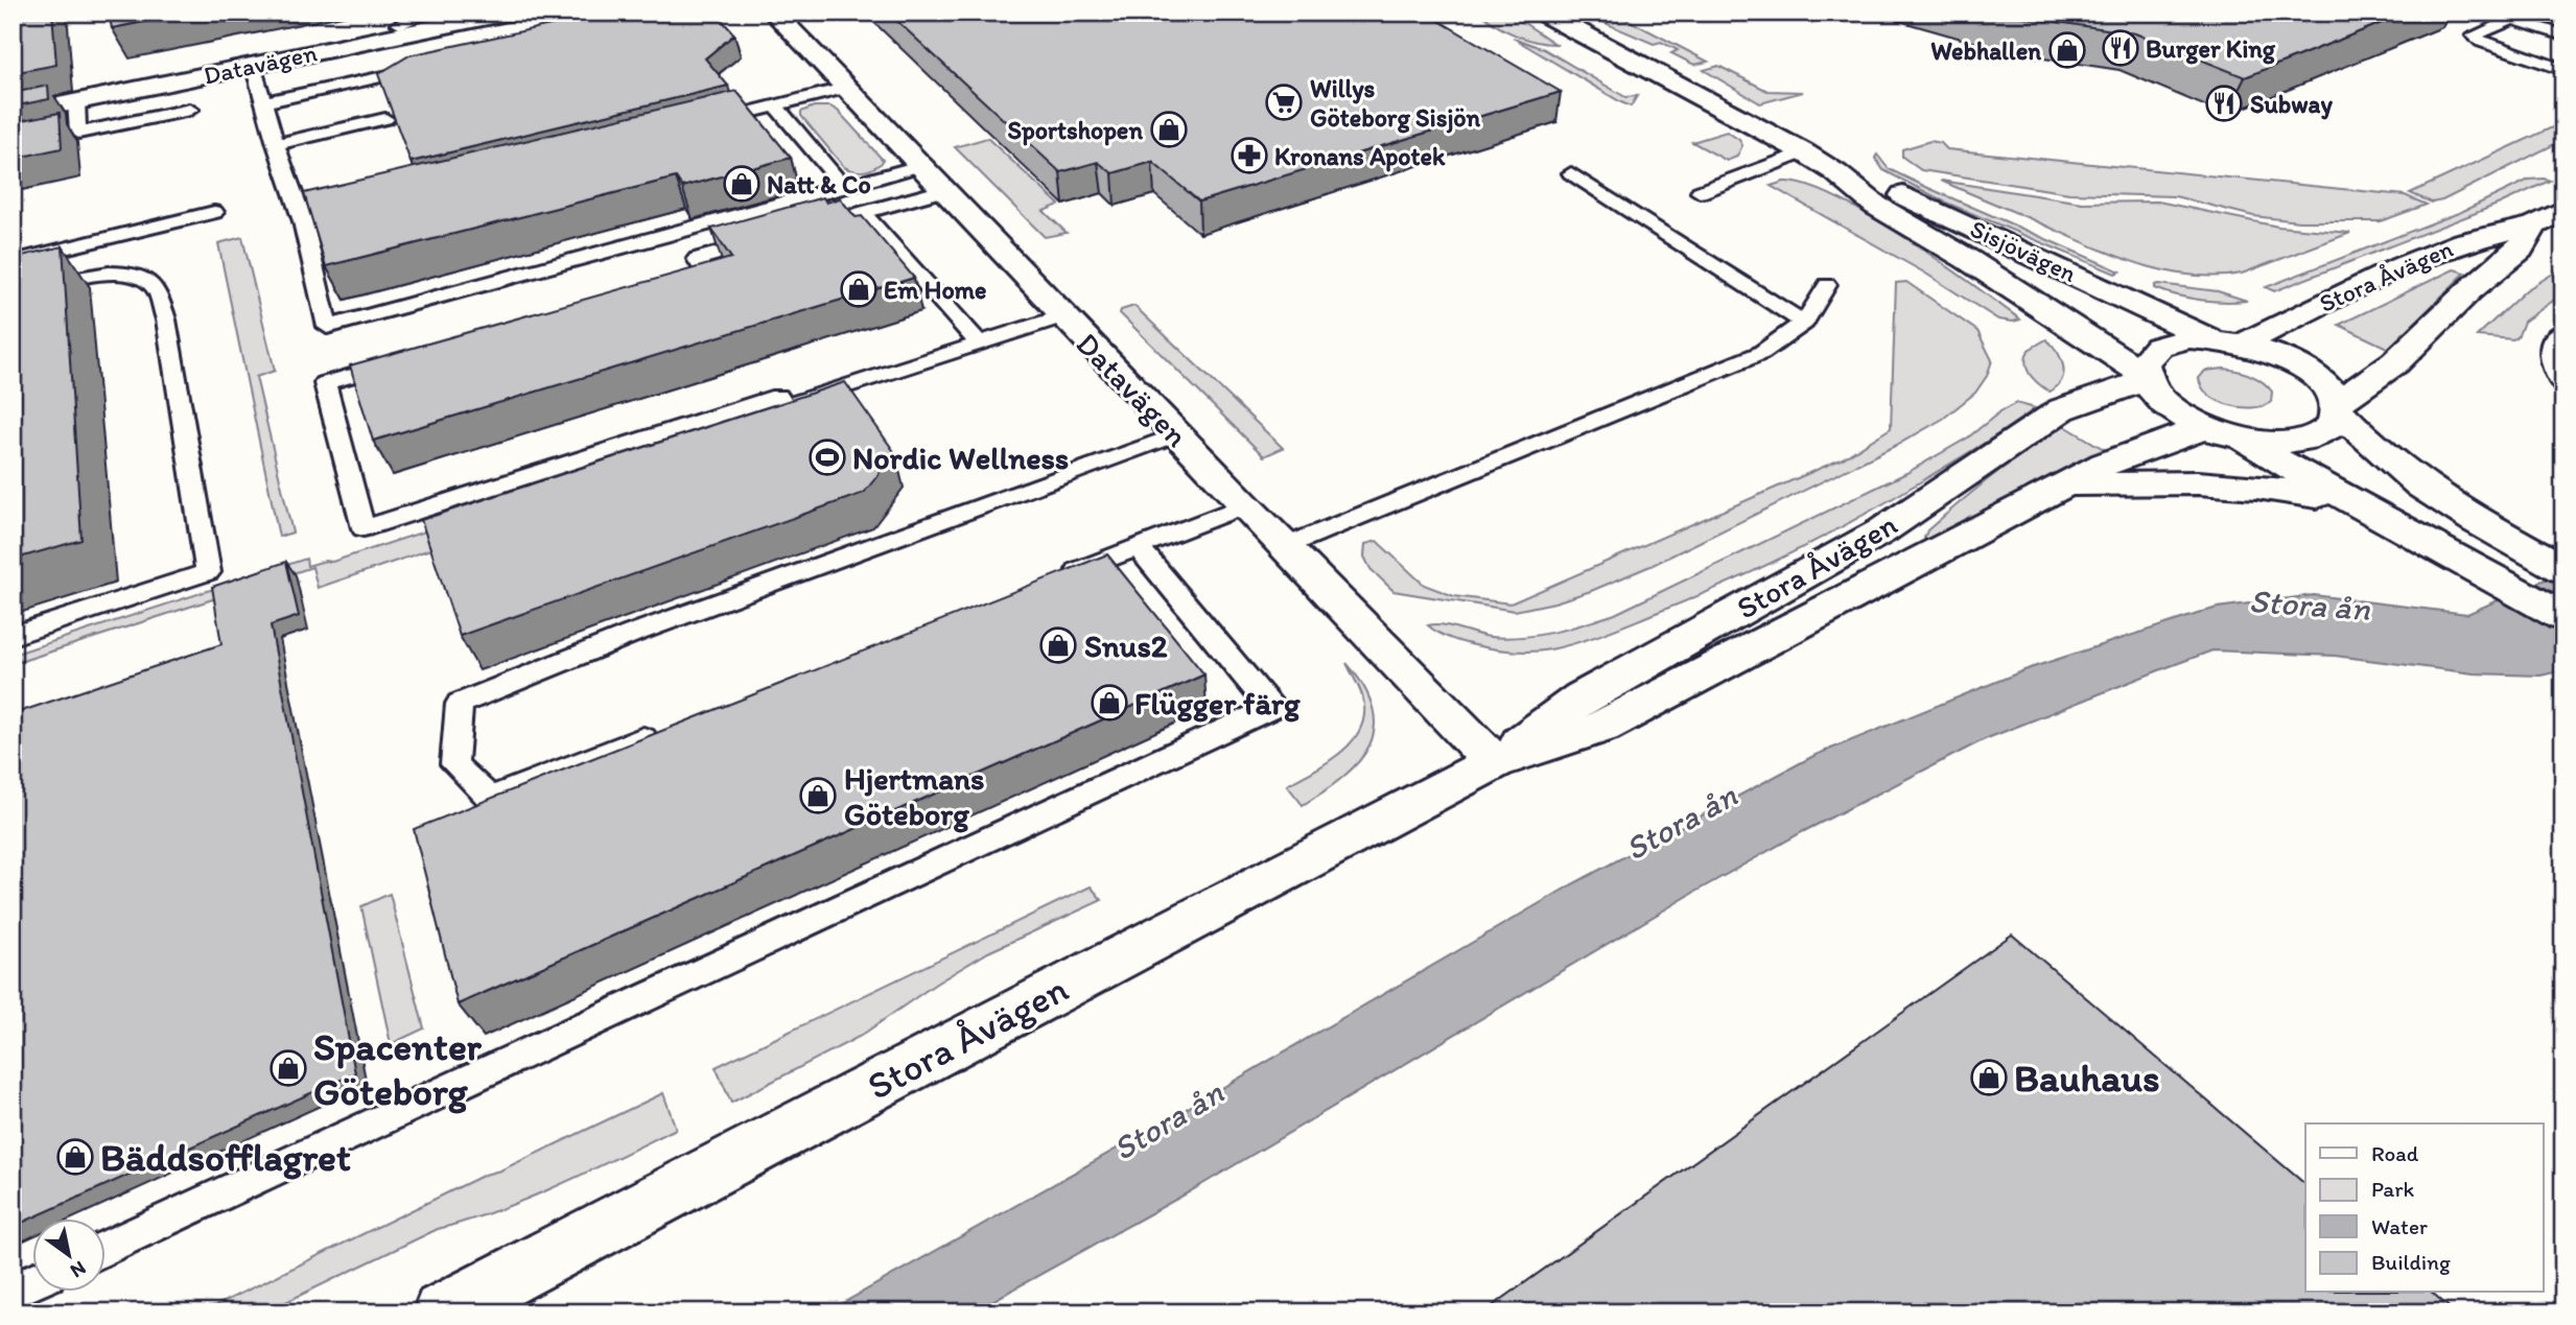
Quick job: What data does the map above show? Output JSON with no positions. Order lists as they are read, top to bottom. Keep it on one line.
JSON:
{"streets":{"street":["Datavägen","Sisjövägen","Stora Åvägen"]},"crossings":[["Datavägen","Stora Åvägen"],["Sisjövägen","Stora Åvägen"]],"water":["Stora ån"],"places":{"restaurant":["Burger King","Subway"],"shop":["Webhallen","Sportshopen","Natt & Co","Em Home","Snus2","Flügger färg","Hjertmans Göteborg","Spacenter Göteborg","Bauhaus","Bäddsofflagret"],"supermarket":["Willys Göteborg Sisjön"],"pharmacy":["Kronans Apotek"],"sports":["Nordic Wellness"]},"legend":["Road","Park","Water","Building"],"north":"bottom right"}
